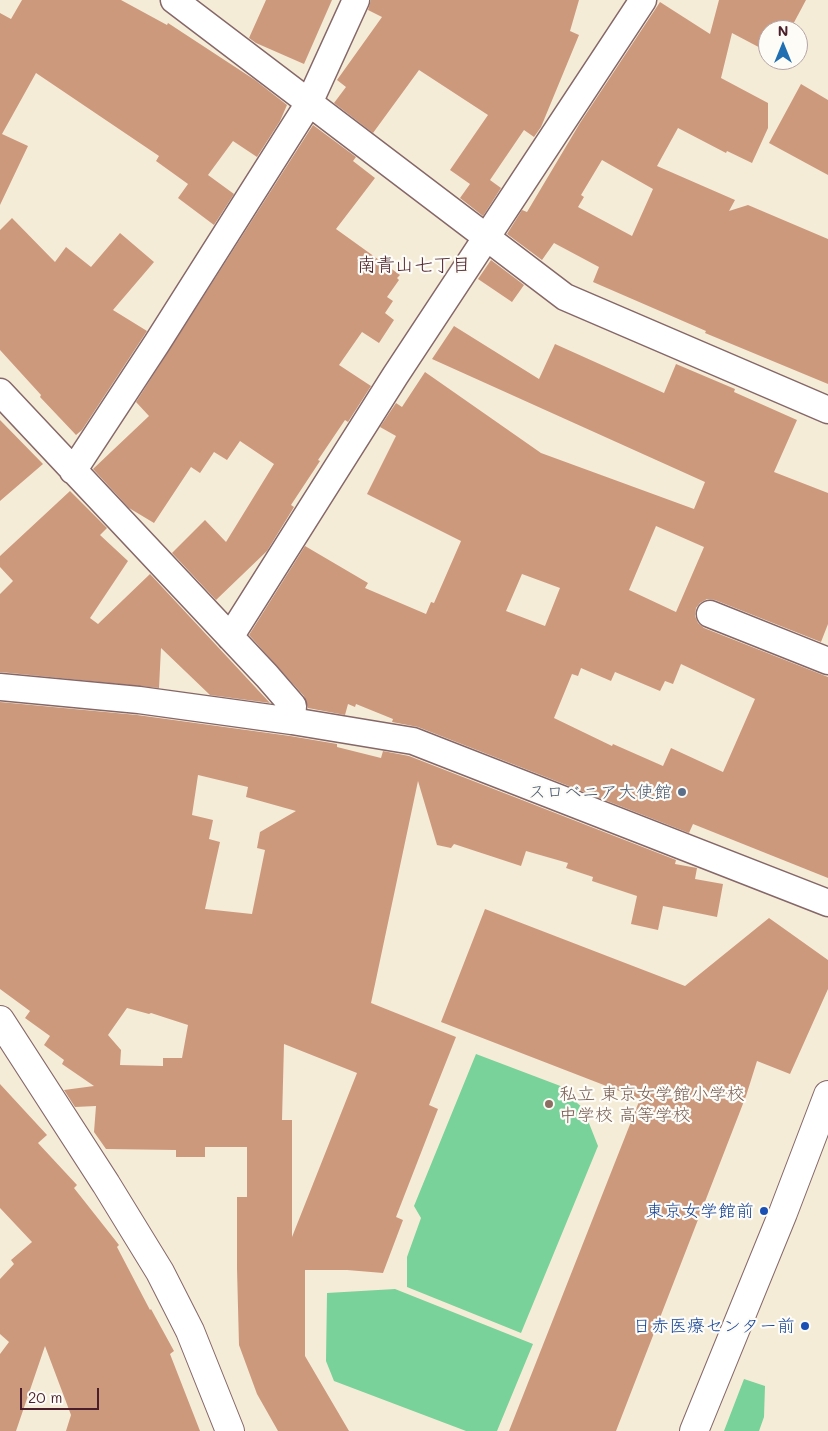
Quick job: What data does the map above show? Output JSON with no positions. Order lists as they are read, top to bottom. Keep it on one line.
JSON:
{"districts":["南青山七丁目"],"places":["スロベニア大使館","私立 東京女学館小学校 中学校 高等学校","東京女学館前","日赤医療センター前"],"scale_bar":"20 m","north":"top"}
